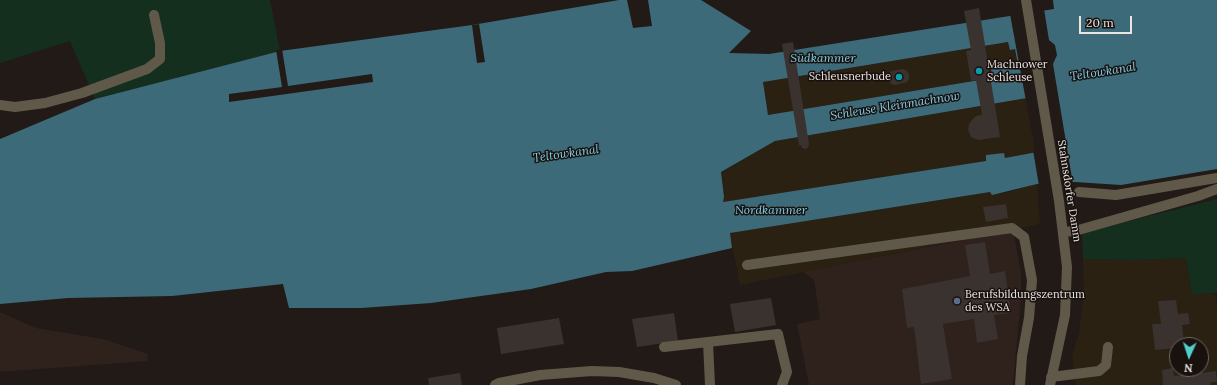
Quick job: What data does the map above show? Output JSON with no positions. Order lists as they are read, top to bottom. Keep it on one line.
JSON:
{"streets":{"street":["Stahnsdorfer Damm"]},"water":["Südkammer","Teltowkanal","Schleuse Kleinmachnow","Nordkammer"],"places":["Machnower Schleuse","Schleusnerbude","Berufsbildungszentrum des WSA"],"scale_bar":"20 m","north":"bottom"}
